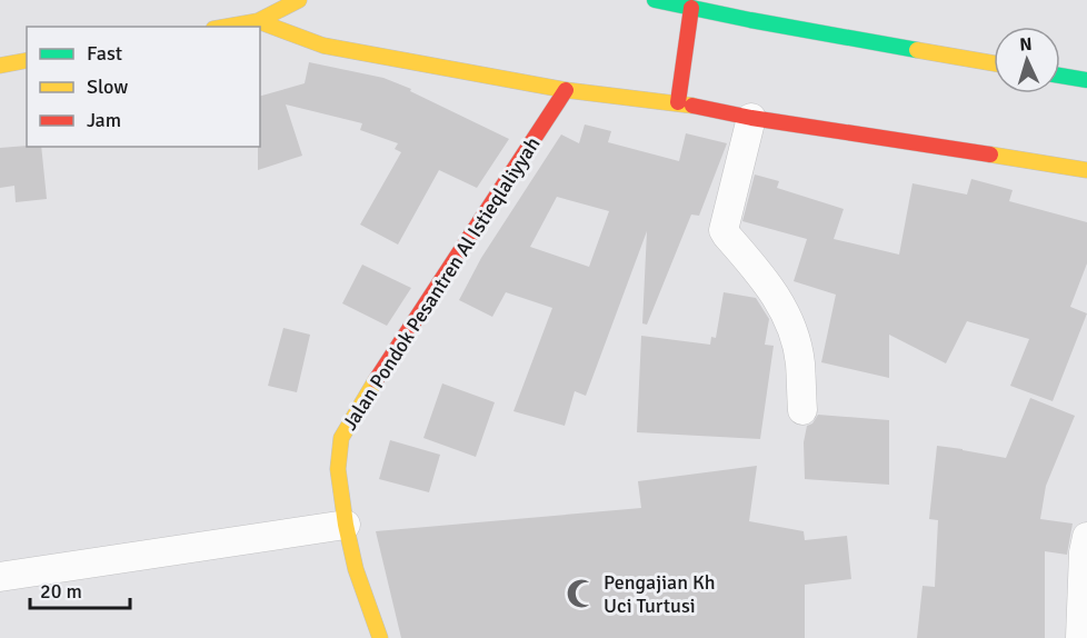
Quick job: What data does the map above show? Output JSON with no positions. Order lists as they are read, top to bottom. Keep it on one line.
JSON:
{"streets":{"street":["Jalan Pondok Pesantren Al Istieqlaliyyah"]},"places":{"mosque":["Pengajian Kh Uci Turtusi"]},"legend":["Fast","Slow","Jam"],"scale_bar":"20 m","north":"top"}
